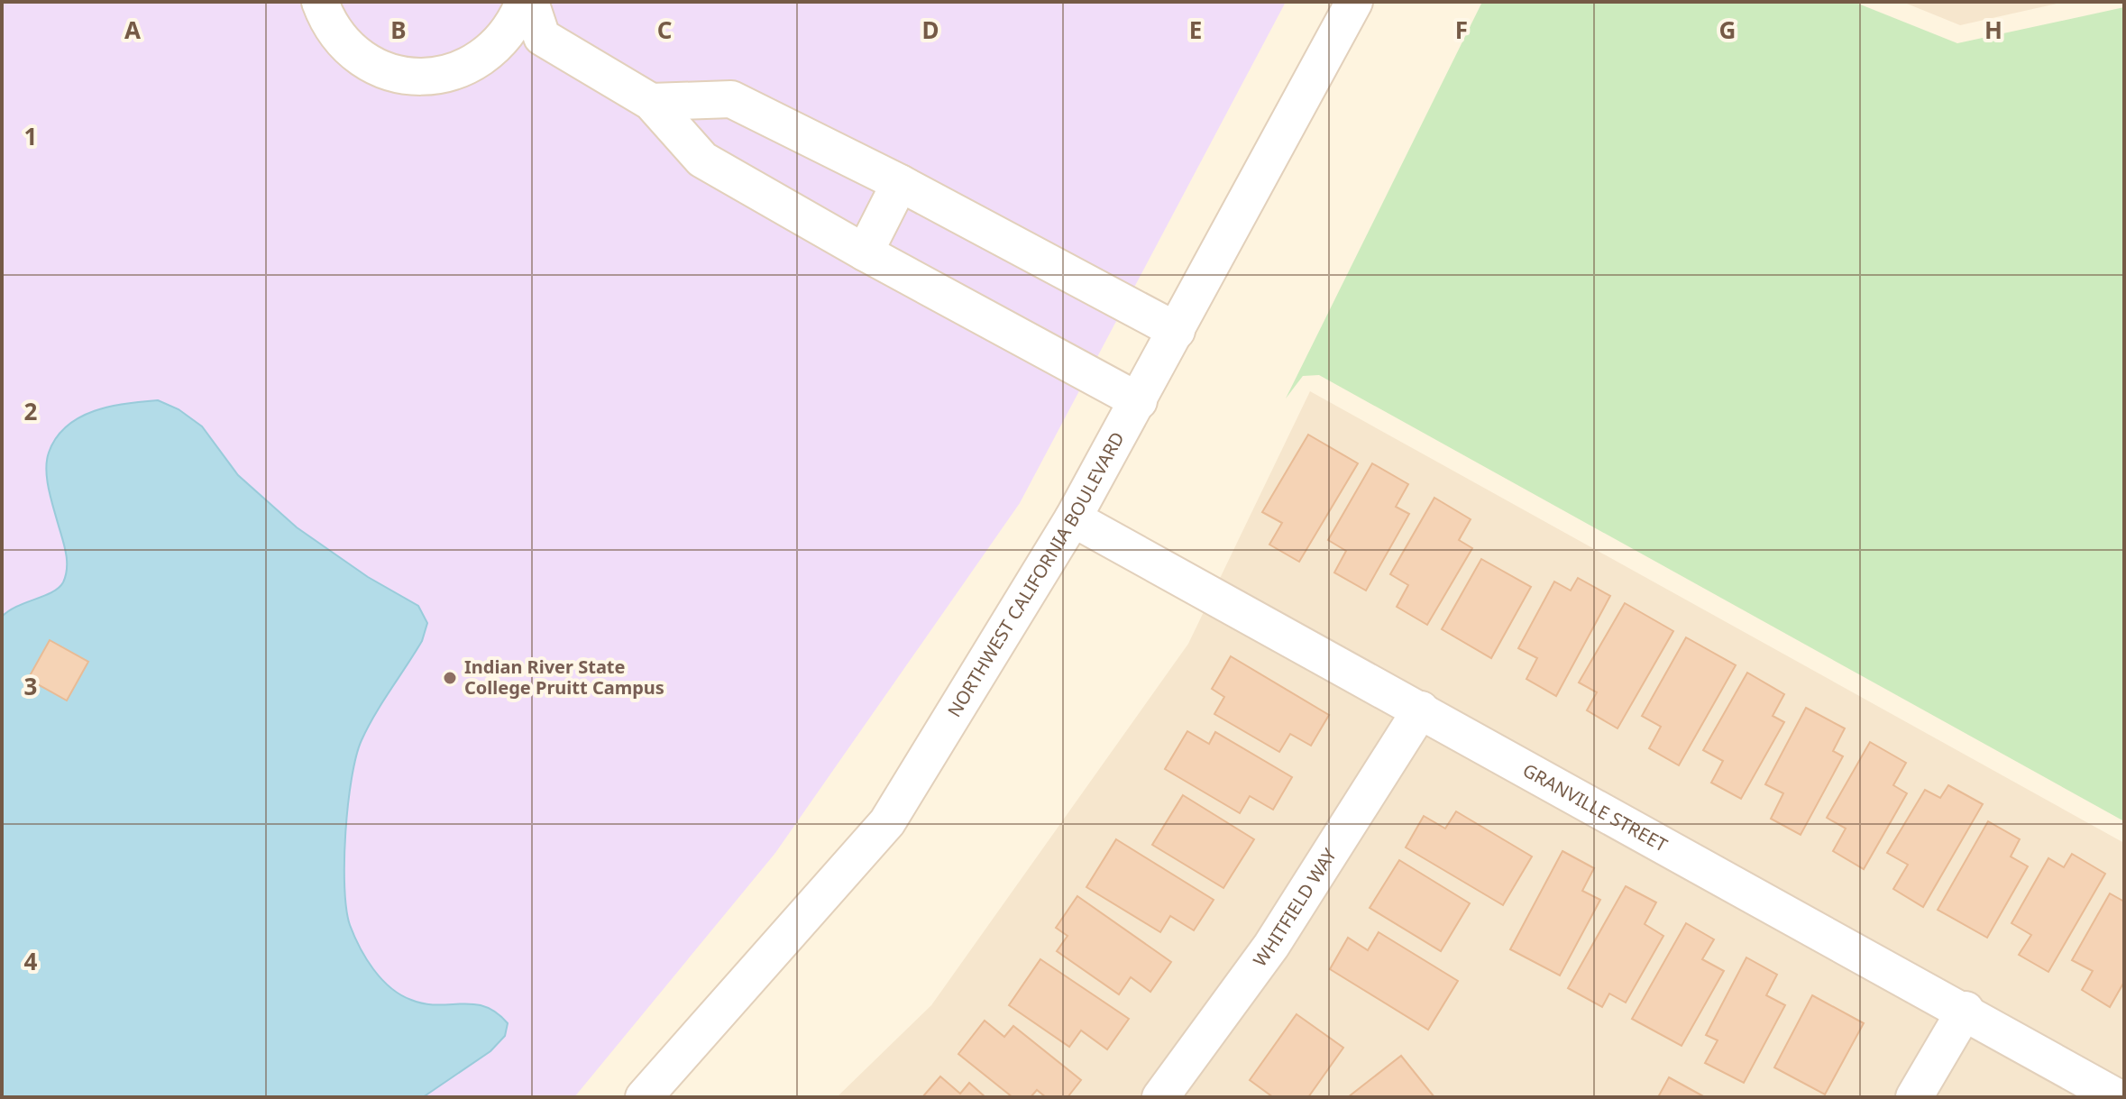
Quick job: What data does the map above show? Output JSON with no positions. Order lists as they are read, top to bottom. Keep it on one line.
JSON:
{"streets":{"street":["NORTHWEST CALIFORNIA BOULEVARD","GRANVILLE STREET","WHITFIELD WAY"]},"crossings":[["NORTHWEST CALIFORNIA BOULEVARD","GRANVILLE STREET"],["GRANVILLE STREET","WHITFIELD WAY"]],"places":["Indian River State College Pruitt Campus"],"grid":{"columns":["A","B","C","D","E","F","G","H"],"rows":["1","2","3","4"]}}
